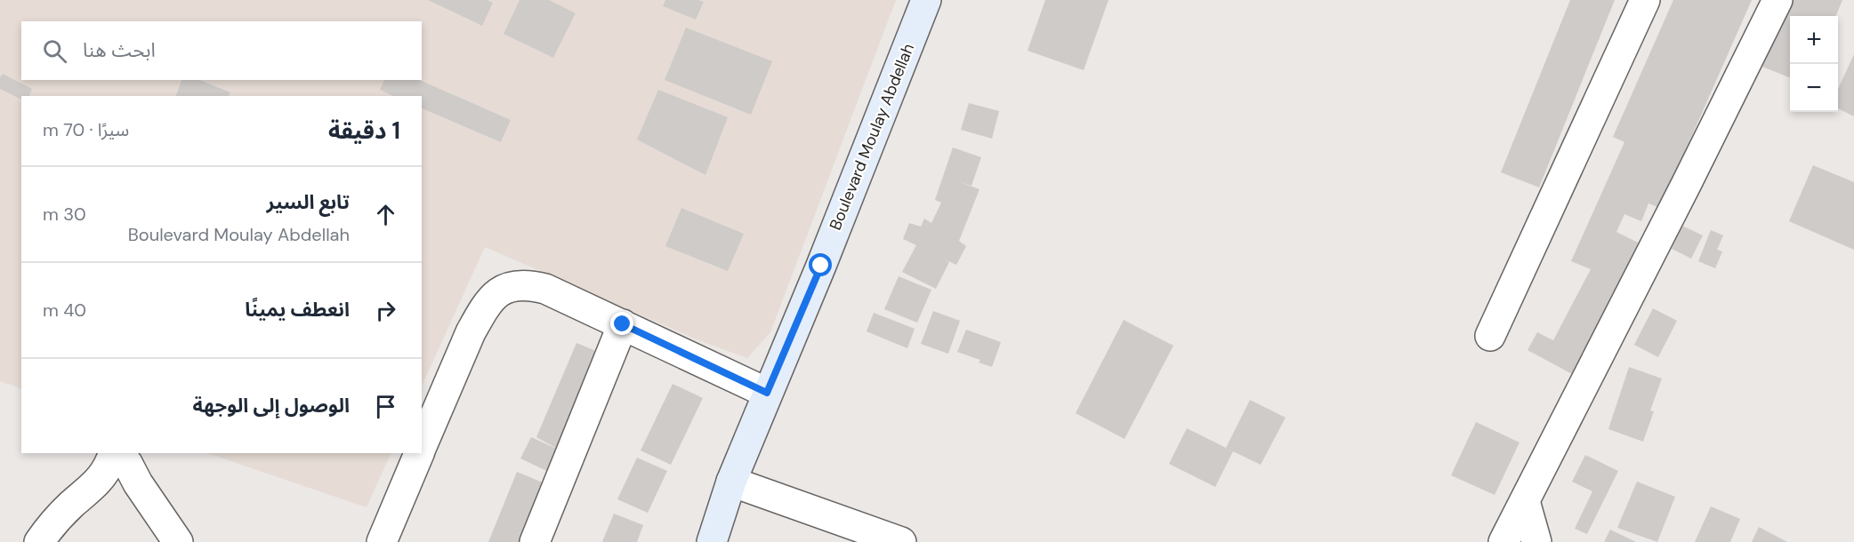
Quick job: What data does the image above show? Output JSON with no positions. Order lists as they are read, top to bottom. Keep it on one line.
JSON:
{"streets":{"main road":["Boulevard Moulay Abdellah"]},"page":{"map_buttons":["+","−"],"search":"ابحث هنا","heading":["1 دقيقة","سيرًا · 70 m"],"list":[["تابع السير","Boulevard Moulay Abdellah","30 m"],["انعطف يمينًا","40 m"],"الوصول إلى الوجهة"]}}
